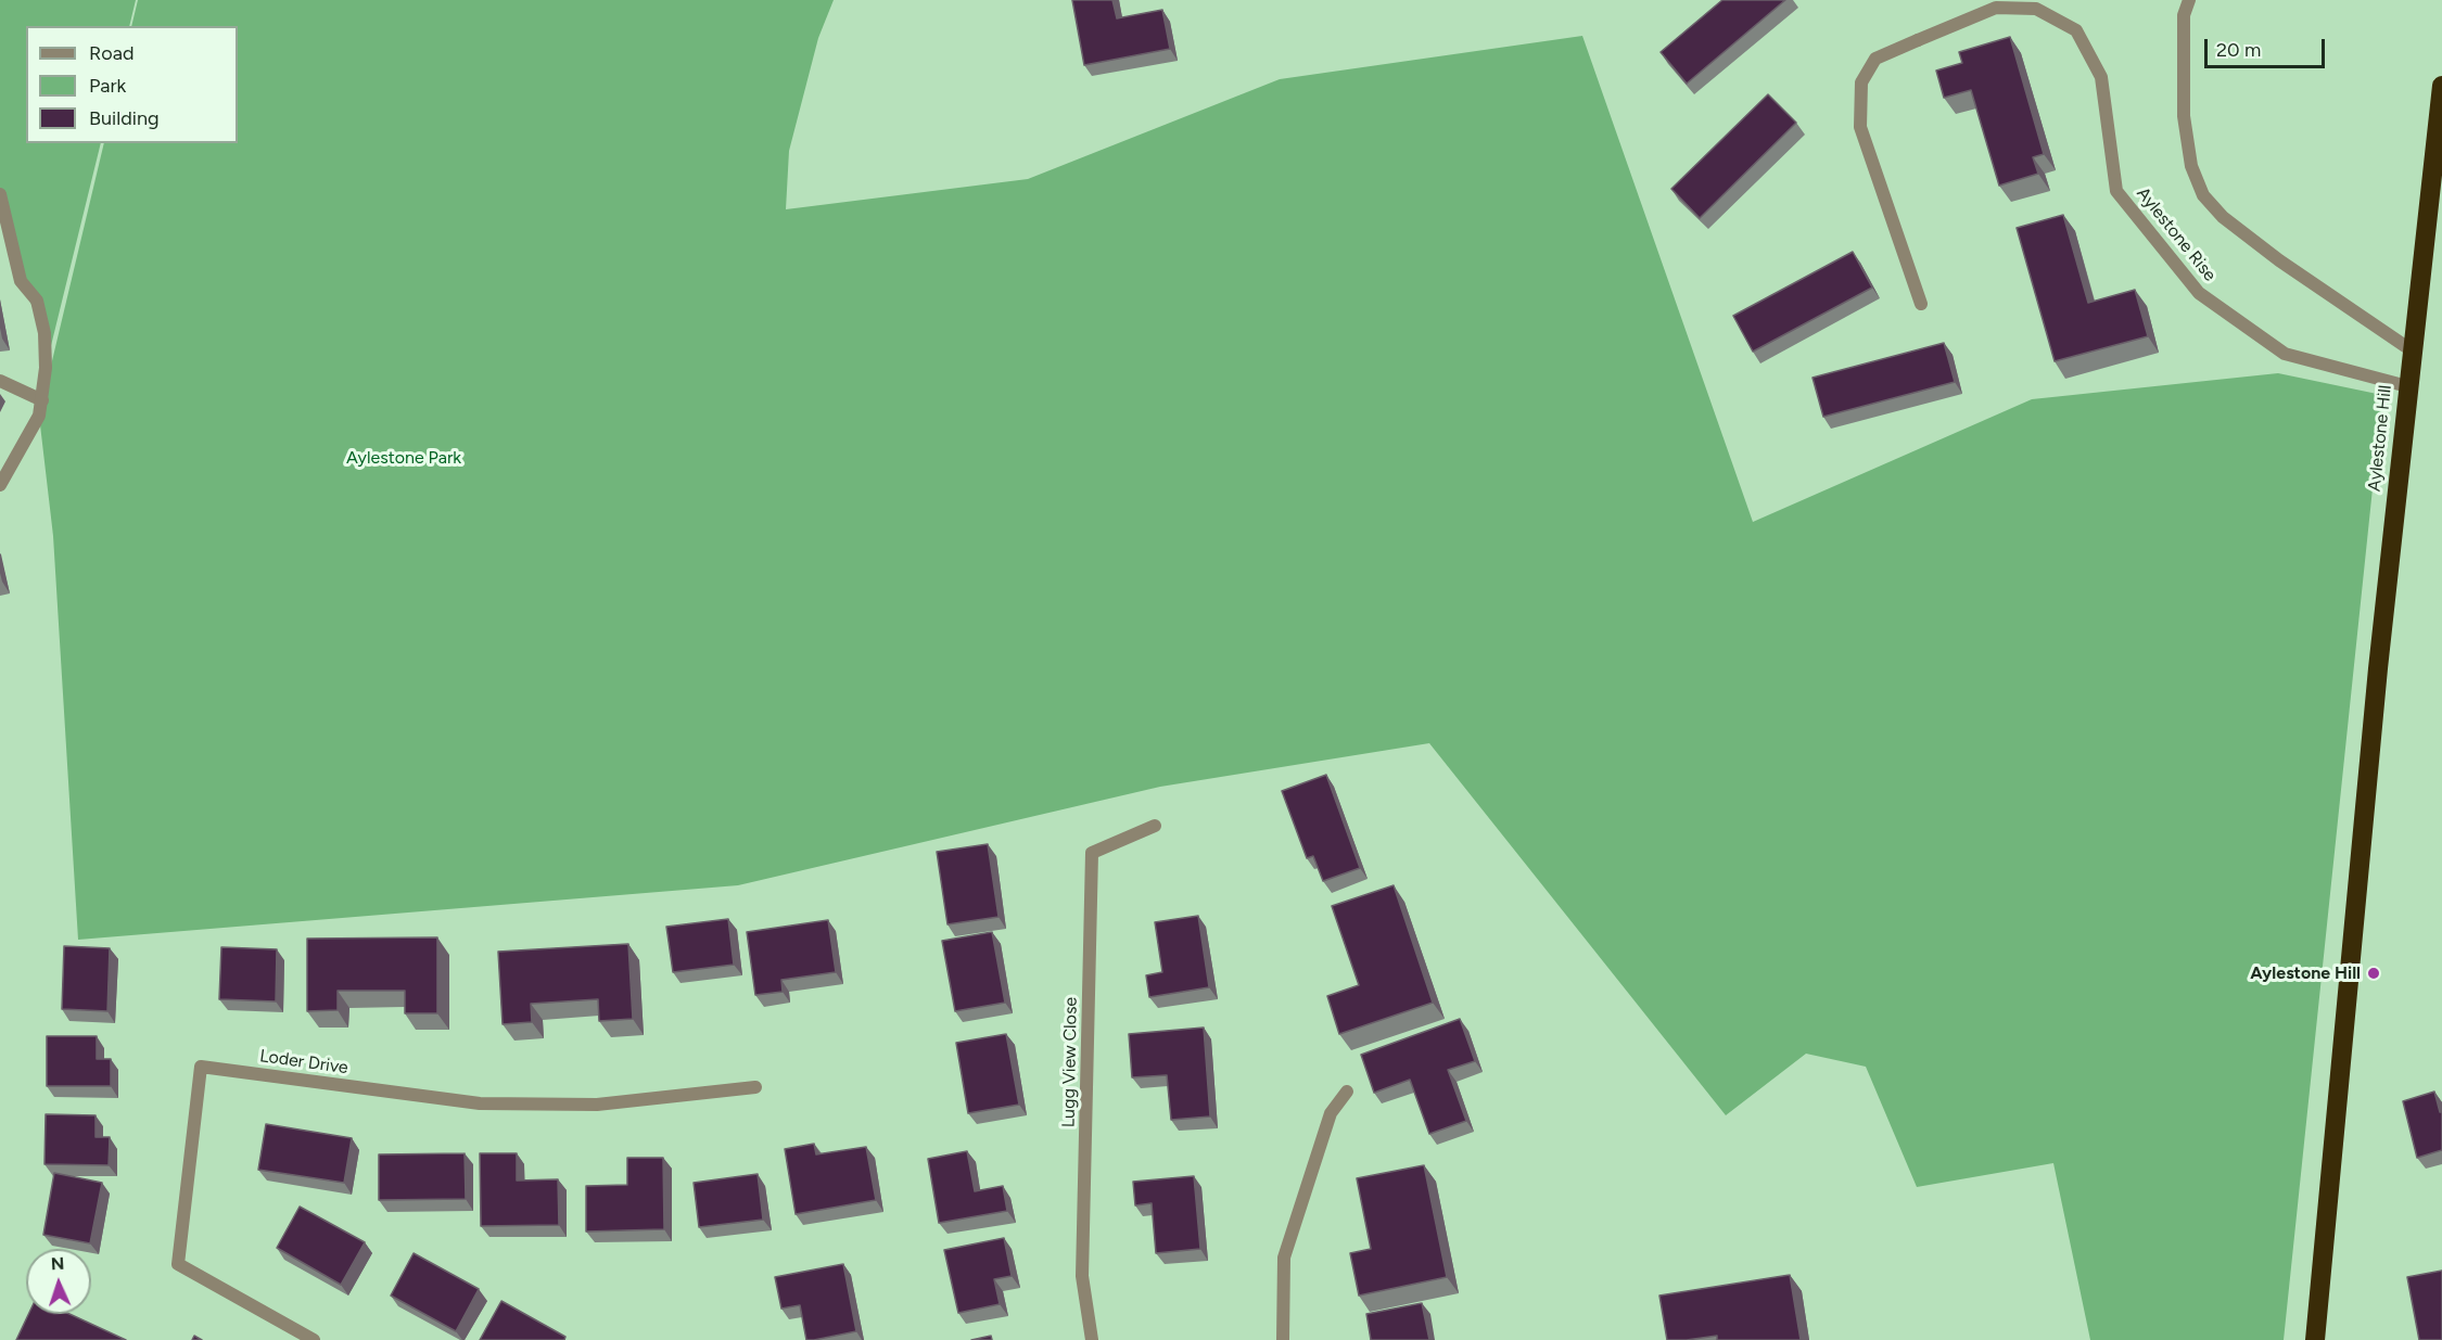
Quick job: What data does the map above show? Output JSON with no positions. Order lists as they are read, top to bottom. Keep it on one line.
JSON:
{"streets":{"highway":["Aylestone Hill"],"street":["Aylestone Rise","Loder Drive","Lugg View Close"]},"crossings":[["Aylestone Rise","Aylestone Hill"]],"parks":["Aylestone Park"],"places":["Aylestone Hill"],"legend":["Road","Park","Building"],"scale_bar":"20 m","north":"top"}
